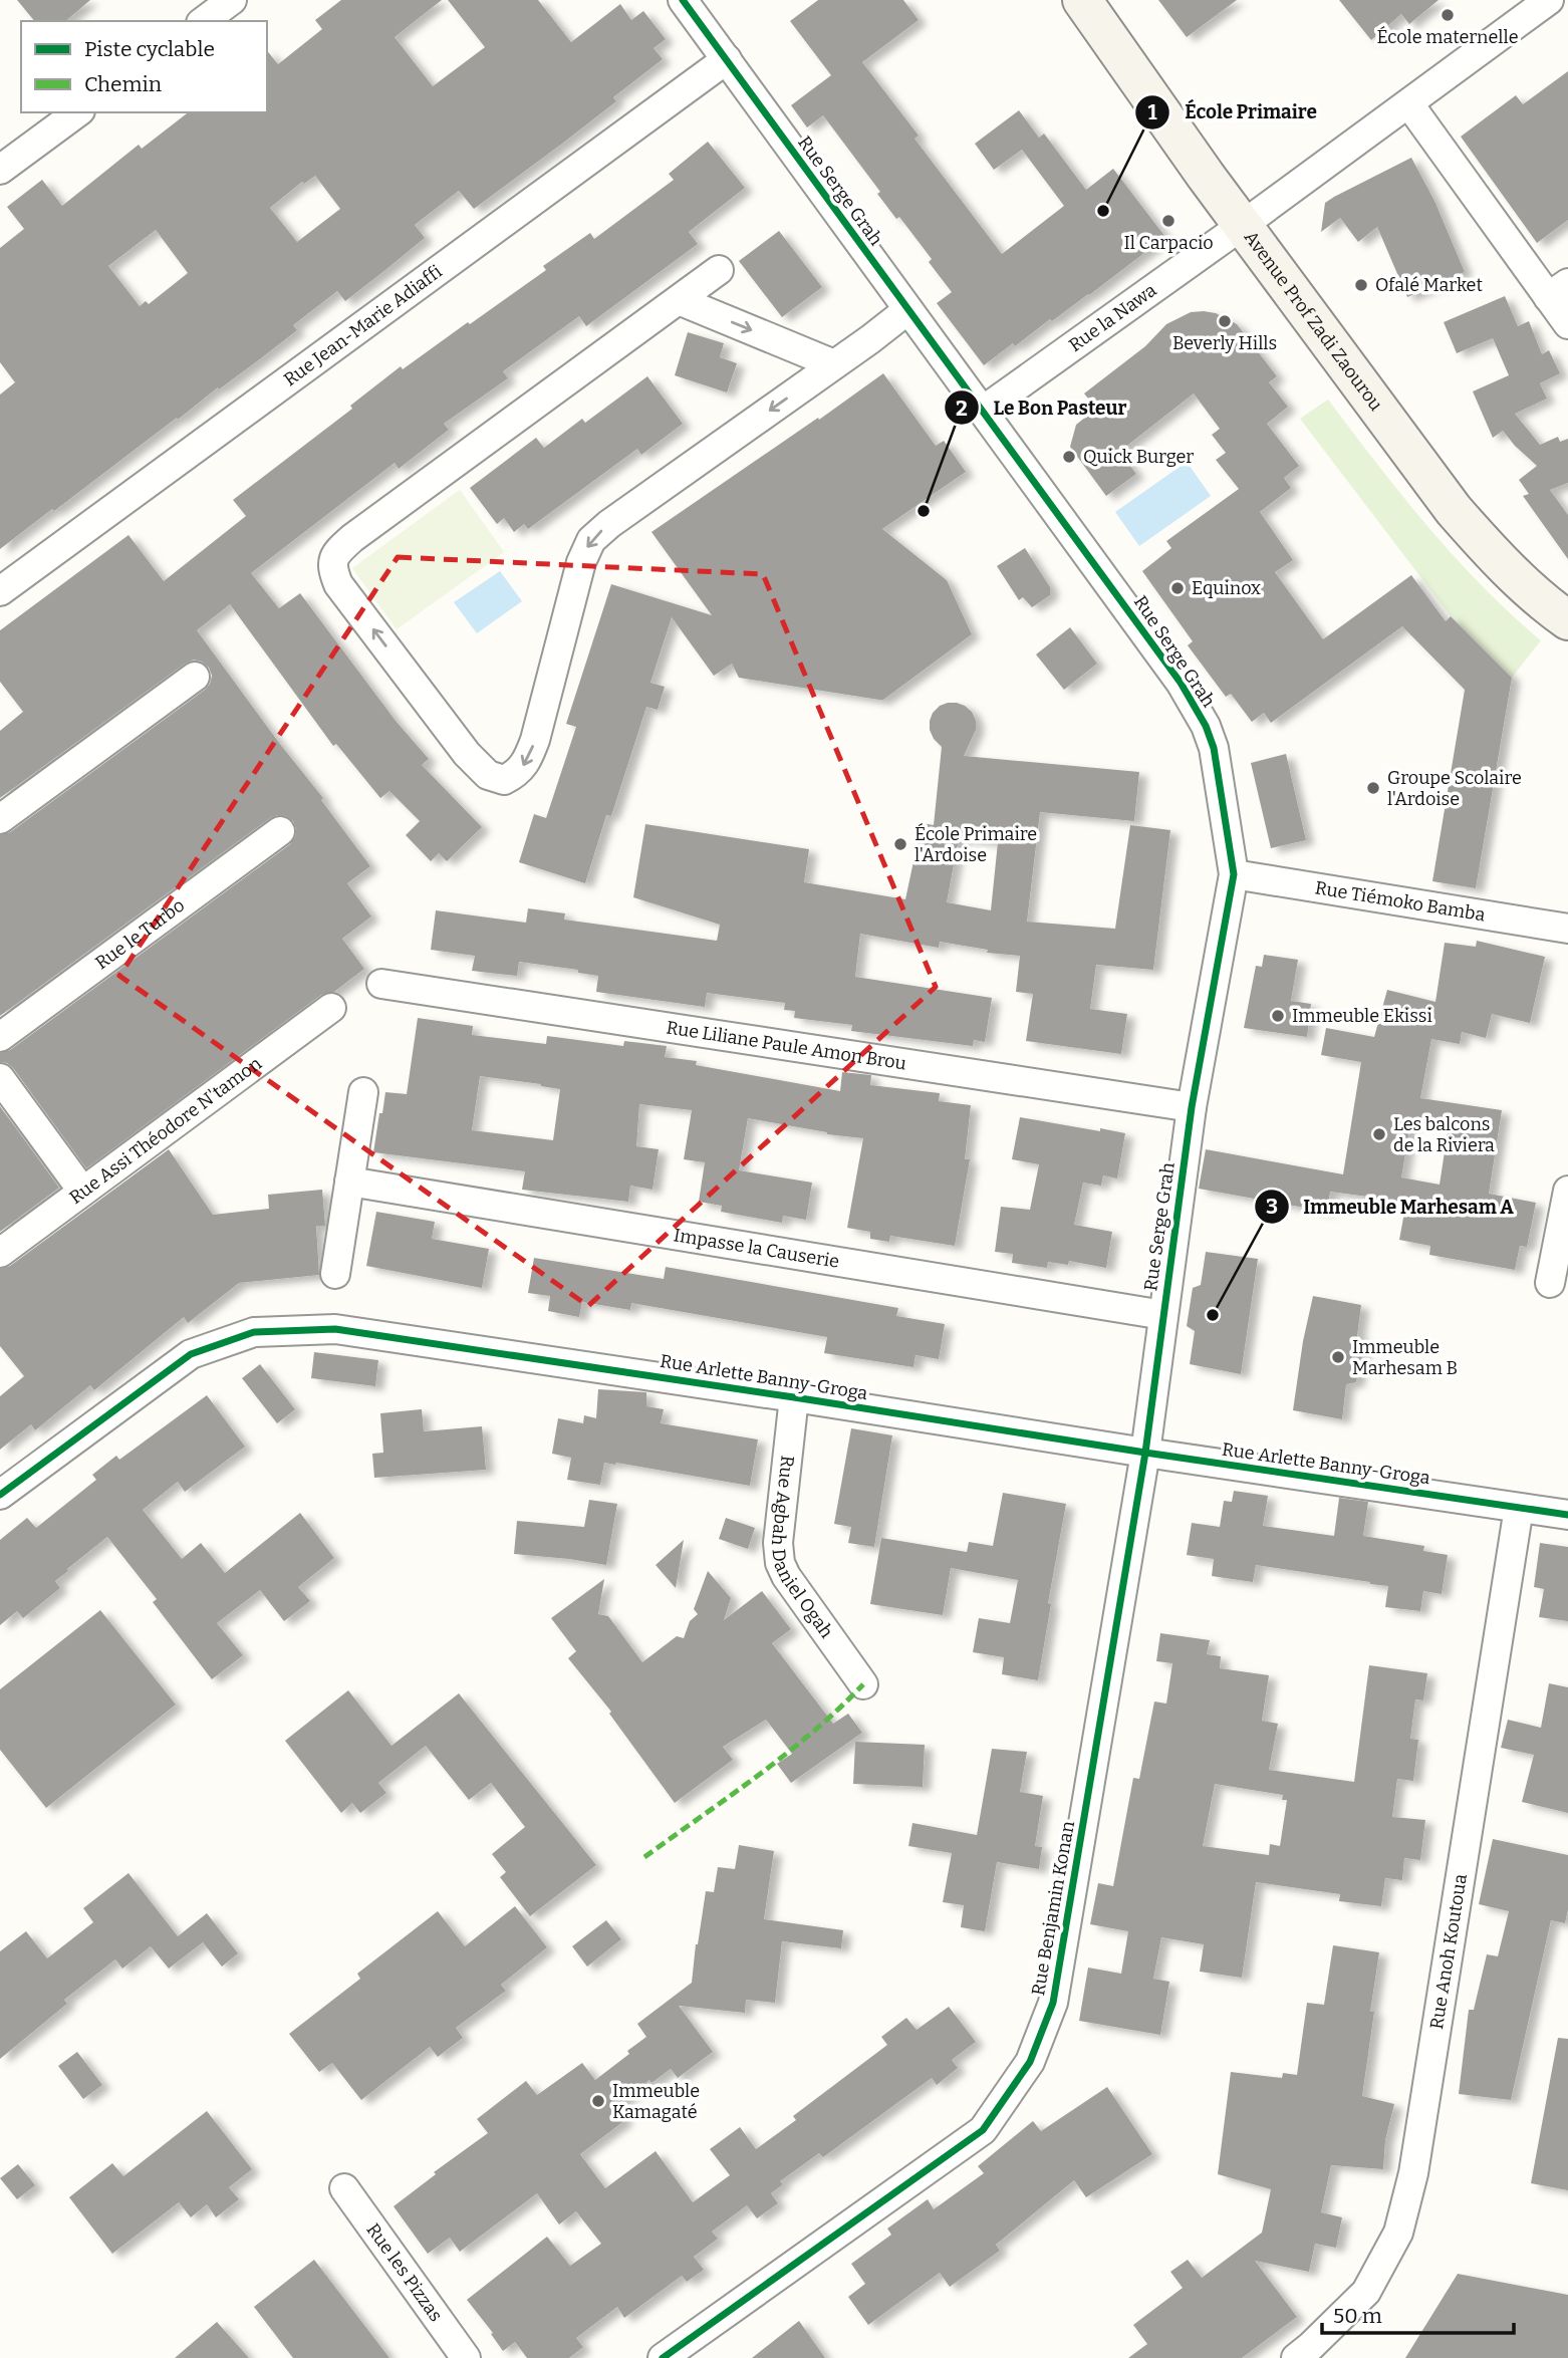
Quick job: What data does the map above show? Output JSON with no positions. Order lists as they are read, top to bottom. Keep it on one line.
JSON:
{"streets":{"main road":["Avenue Prof Zadi Zaourou"],"street":["Rue Serge Grah","Rue la Nawa","Rue Jean-Marie Adiaffi","Rue Tiémoko Bamba","Rue le Turbo","Rue Liliane Paule Amon Brou","Rue Assi Théodore N'tamon","Impasse la Causerie","Rue Arlette Banny-Groga","Rue Agbah Daniel Ogah","Rue Benjamin Konan","Rue Anoh Koutoua","Rue les Pizzas"]},"crossings":[["Rue Serge Grah","Rue la Nawa"],["Rue Serge Grah","Rue Jean-Marie Adiaffi"],["Rue Serge Grah","Rue Tiémoko Bamba"],["Rue Serge Grah","Rue Liliane Paule Amon Brou"],["Rue Serge Grah","Impasse la Causerie"],["Rue Serge Grah","Rue Arlette Banny-Groga"],["Rue Serge Grah","Rue Benjamin Konan"],["Rue la Nawa","Avenue Prof Zadi Zaourou"],["Rue Arlette Banny-Groga","Rue Agbah Daniel Ogah"],["Rue Arlette Banny-Groga","Rue Benjamin Konan"],["Rue Arlette Banny-Groga","Rue Anoh Koutoua"]],"places":["École maternelle","École Primaire","Il Carpacio","Ofalé Market","Beverly Hills","Quick Burger","Le Bon Pasteur","Equinox","Groupe Scolaire l'Ardoise","École Primaire l'Ardoise","Immeuble Ekissi","Les balcons de la Riviera","Immeuble Marhesam A","Immeuble Marhesam B","Immeuble Kamagaté"],"legend":["Piste cyclable","Chemin"],"scale_bar":"50 m"}
